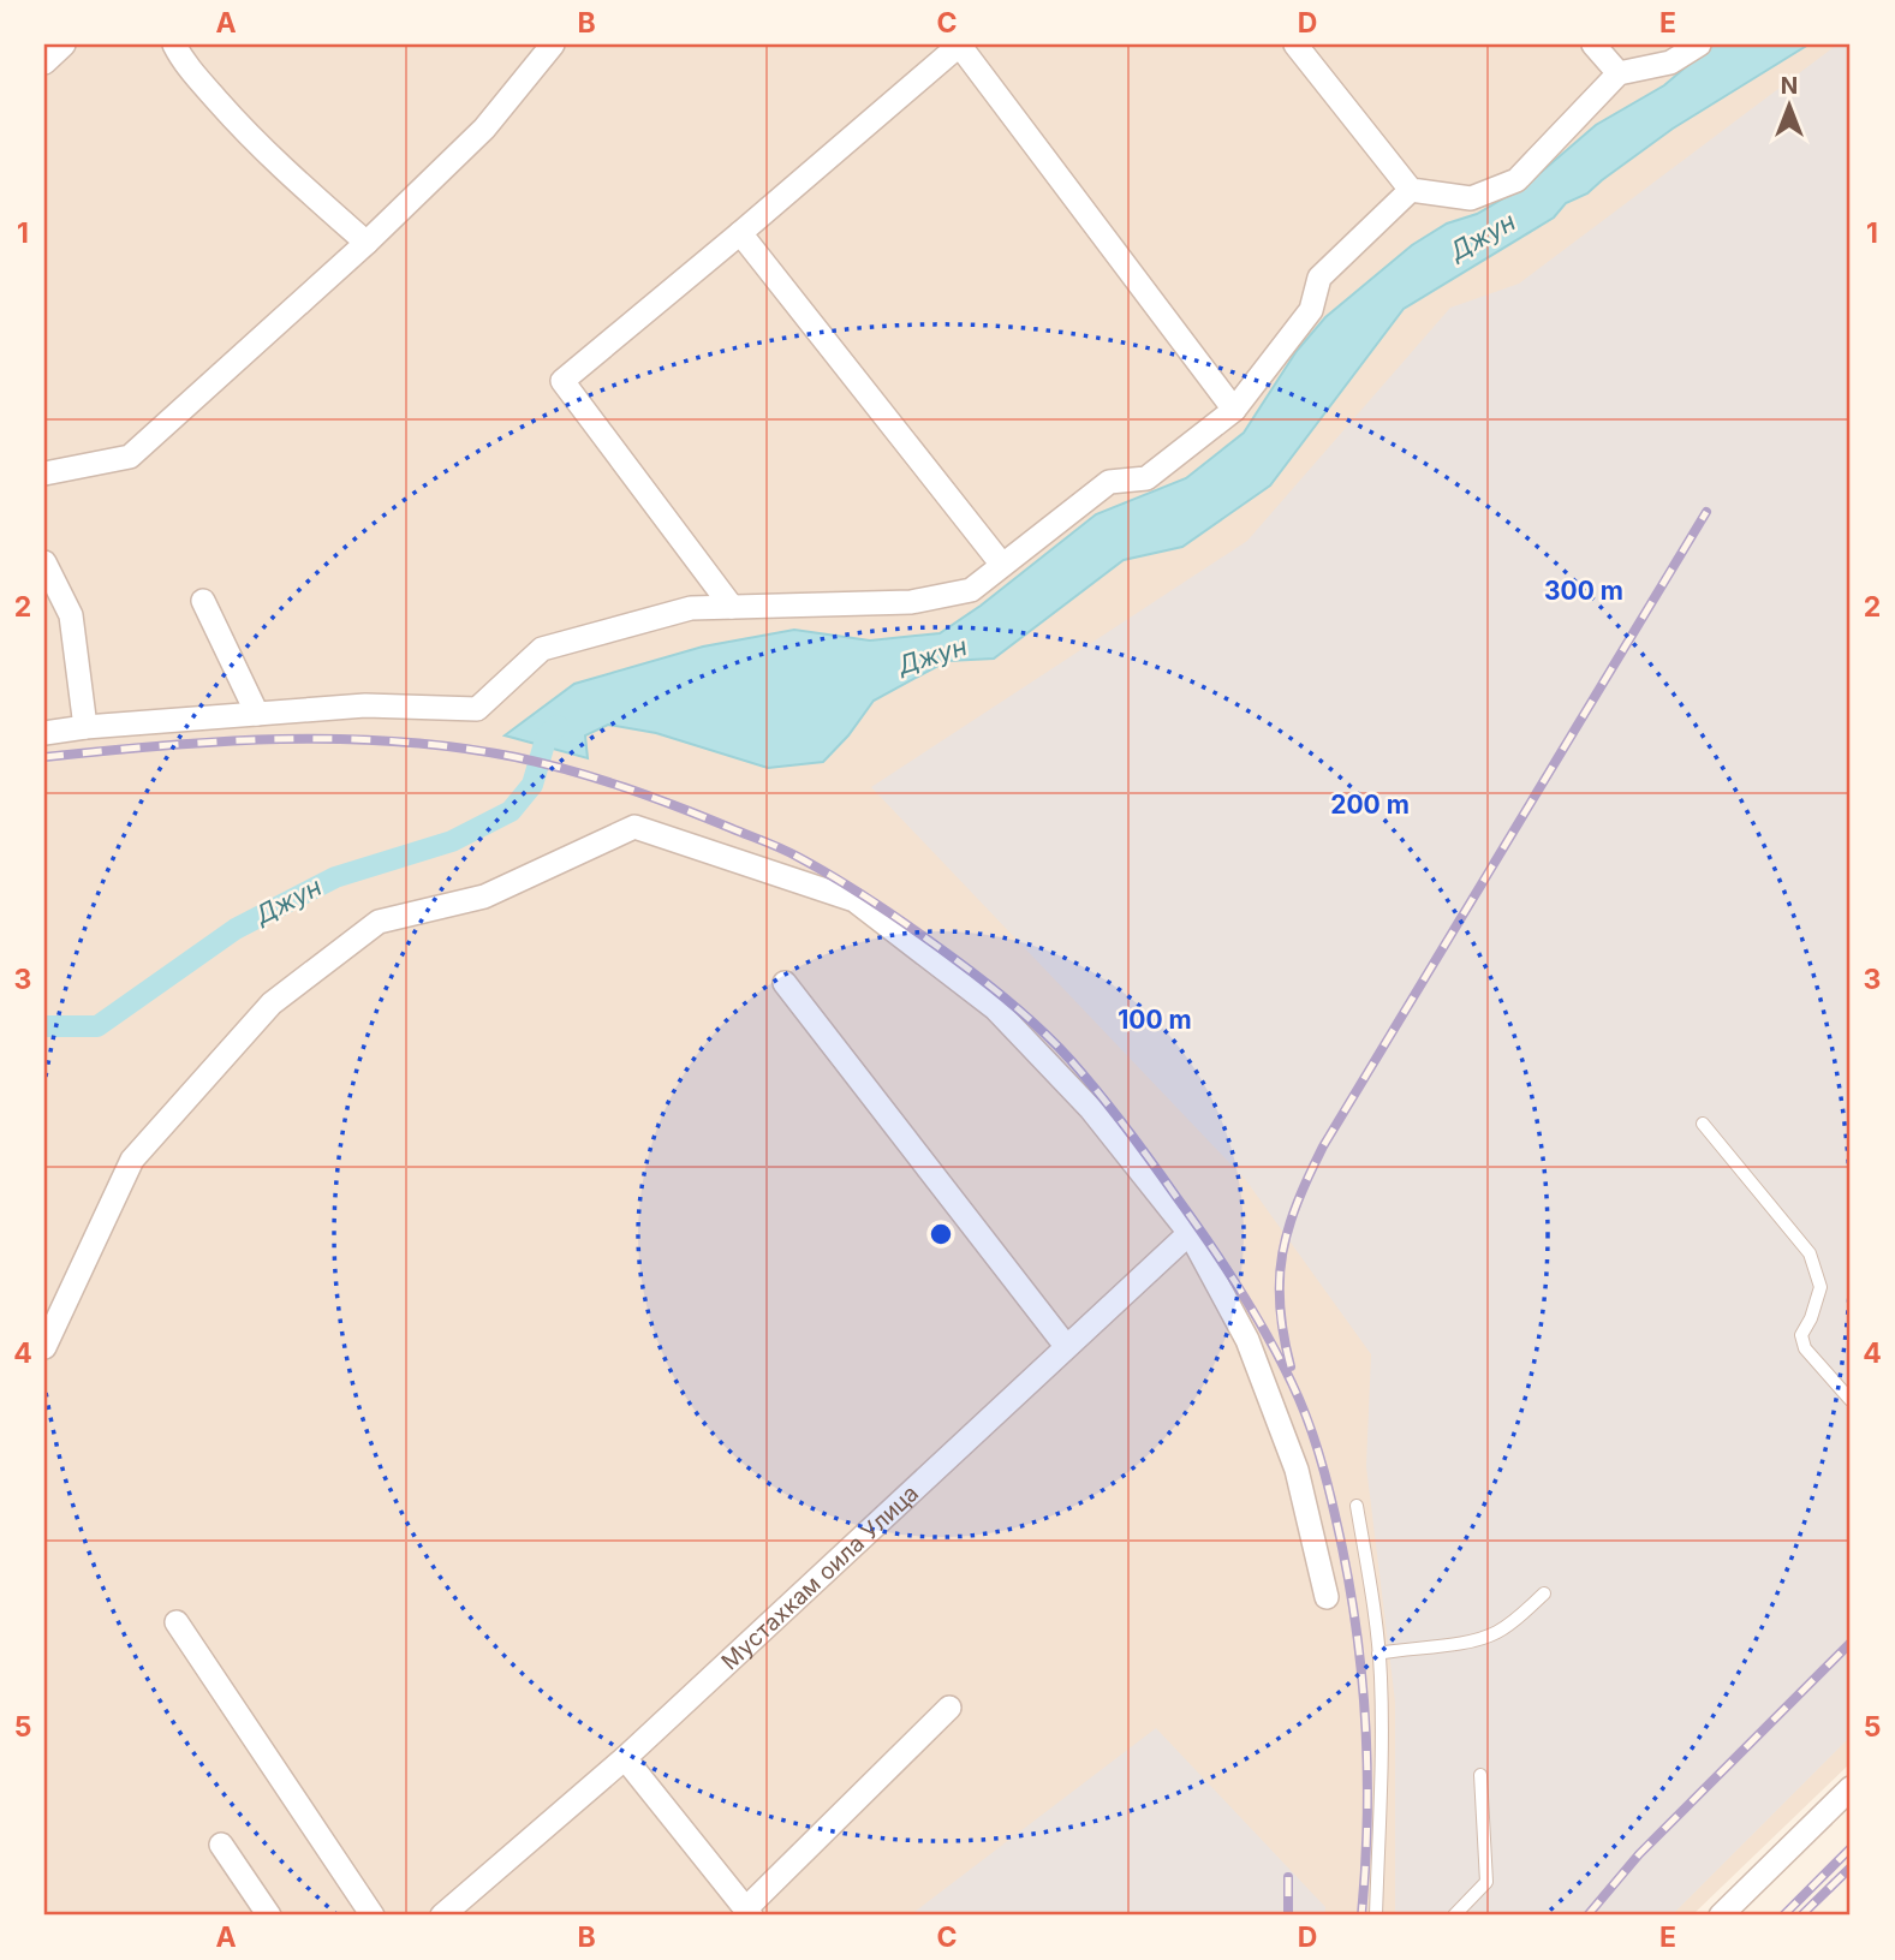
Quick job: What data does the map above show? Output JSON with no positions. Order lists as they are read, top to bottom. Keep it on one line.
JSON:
{"streets":{"street":["Мустахкам оила Улица"]},"water":["Джун"],"north":"top","grid":{"columns":["A","B","C","D","E"],"rows":["1","2","3","4","5"]},"rings":["300 m","200 m","100 m"]}
